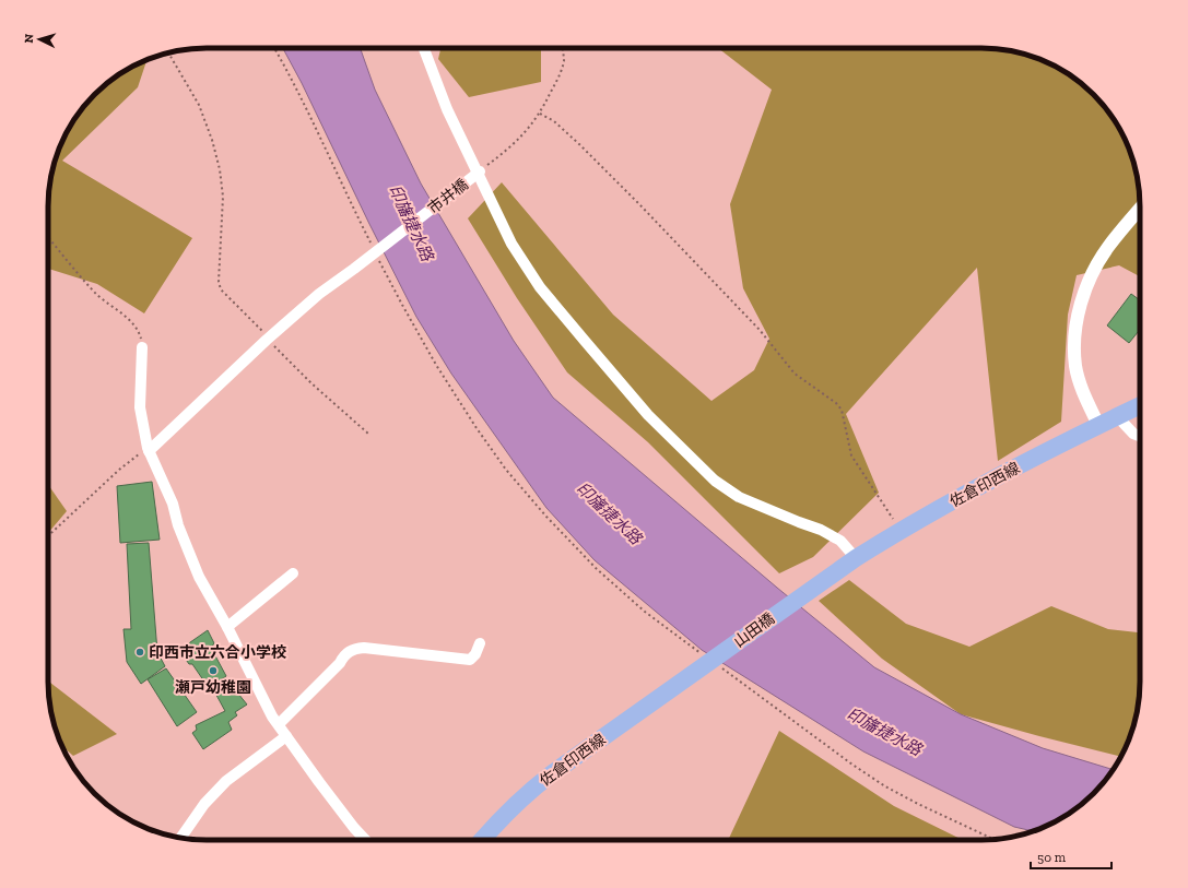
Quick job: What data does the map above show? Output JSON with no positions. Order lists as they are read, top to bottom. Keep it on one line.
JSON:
{"streets":{"main road":["佐倉印西線","山田橋"],"street":["市井橋"]},"crossings":[["佐倉印西線","山田橋"]],"water":["印旛捷水路"],"places":["印西市立六合小学校","瀬戸幼稚園"],"scale_bar":"50 m","north":"left"}
